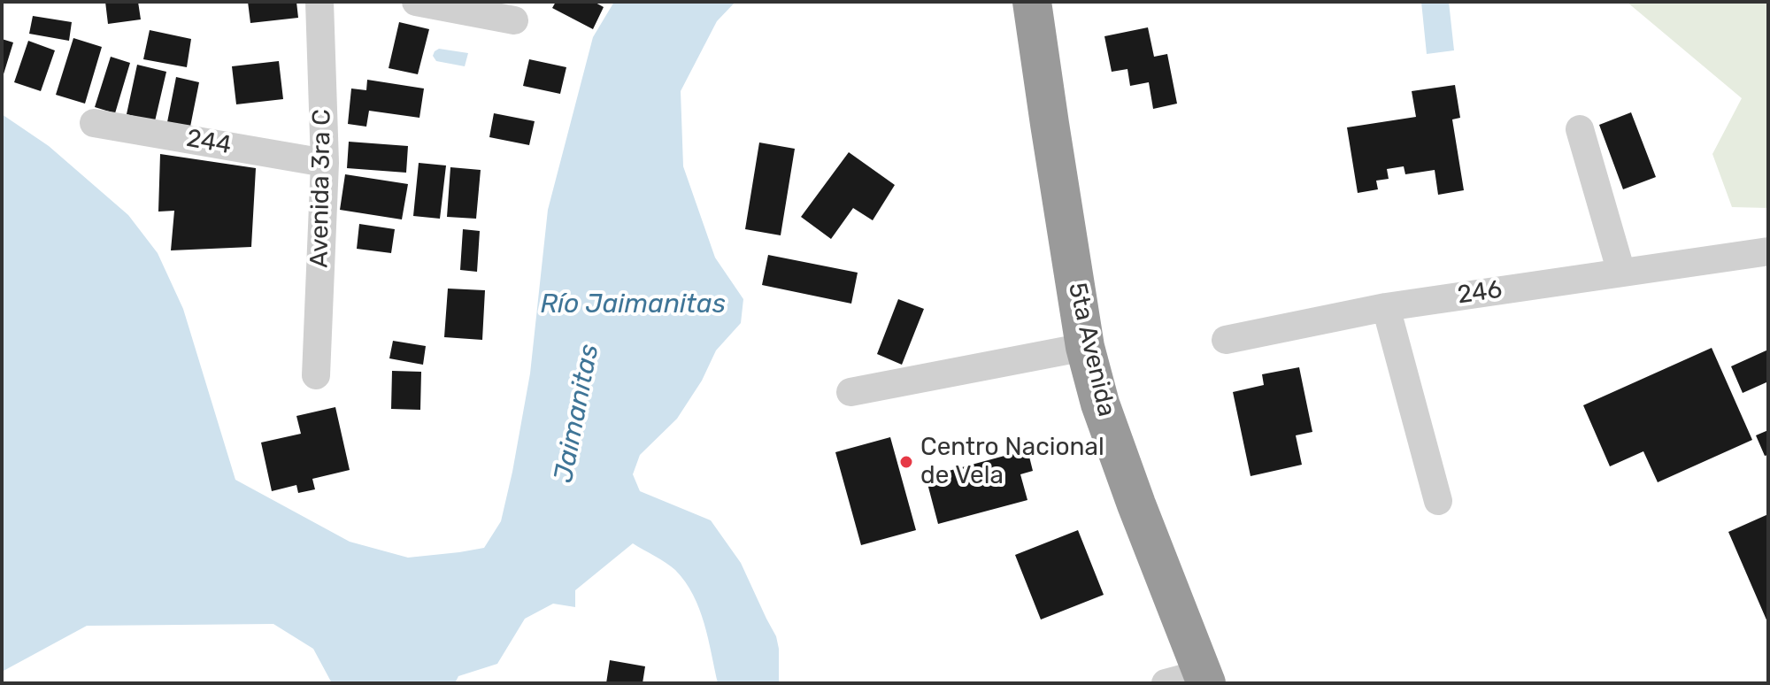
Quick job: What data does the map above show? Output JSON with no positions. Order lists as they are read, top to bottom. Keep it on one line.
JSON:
{"streets":{"highway":["5ta Avenida"],"street":["244","Avenida 3ra C","246"]},"crossings":[["244","Avenida 3ra C"]],"water":["Río Jaimanitas","Jaimanitas"],"places":["Centro Nacional de Vela"]}
